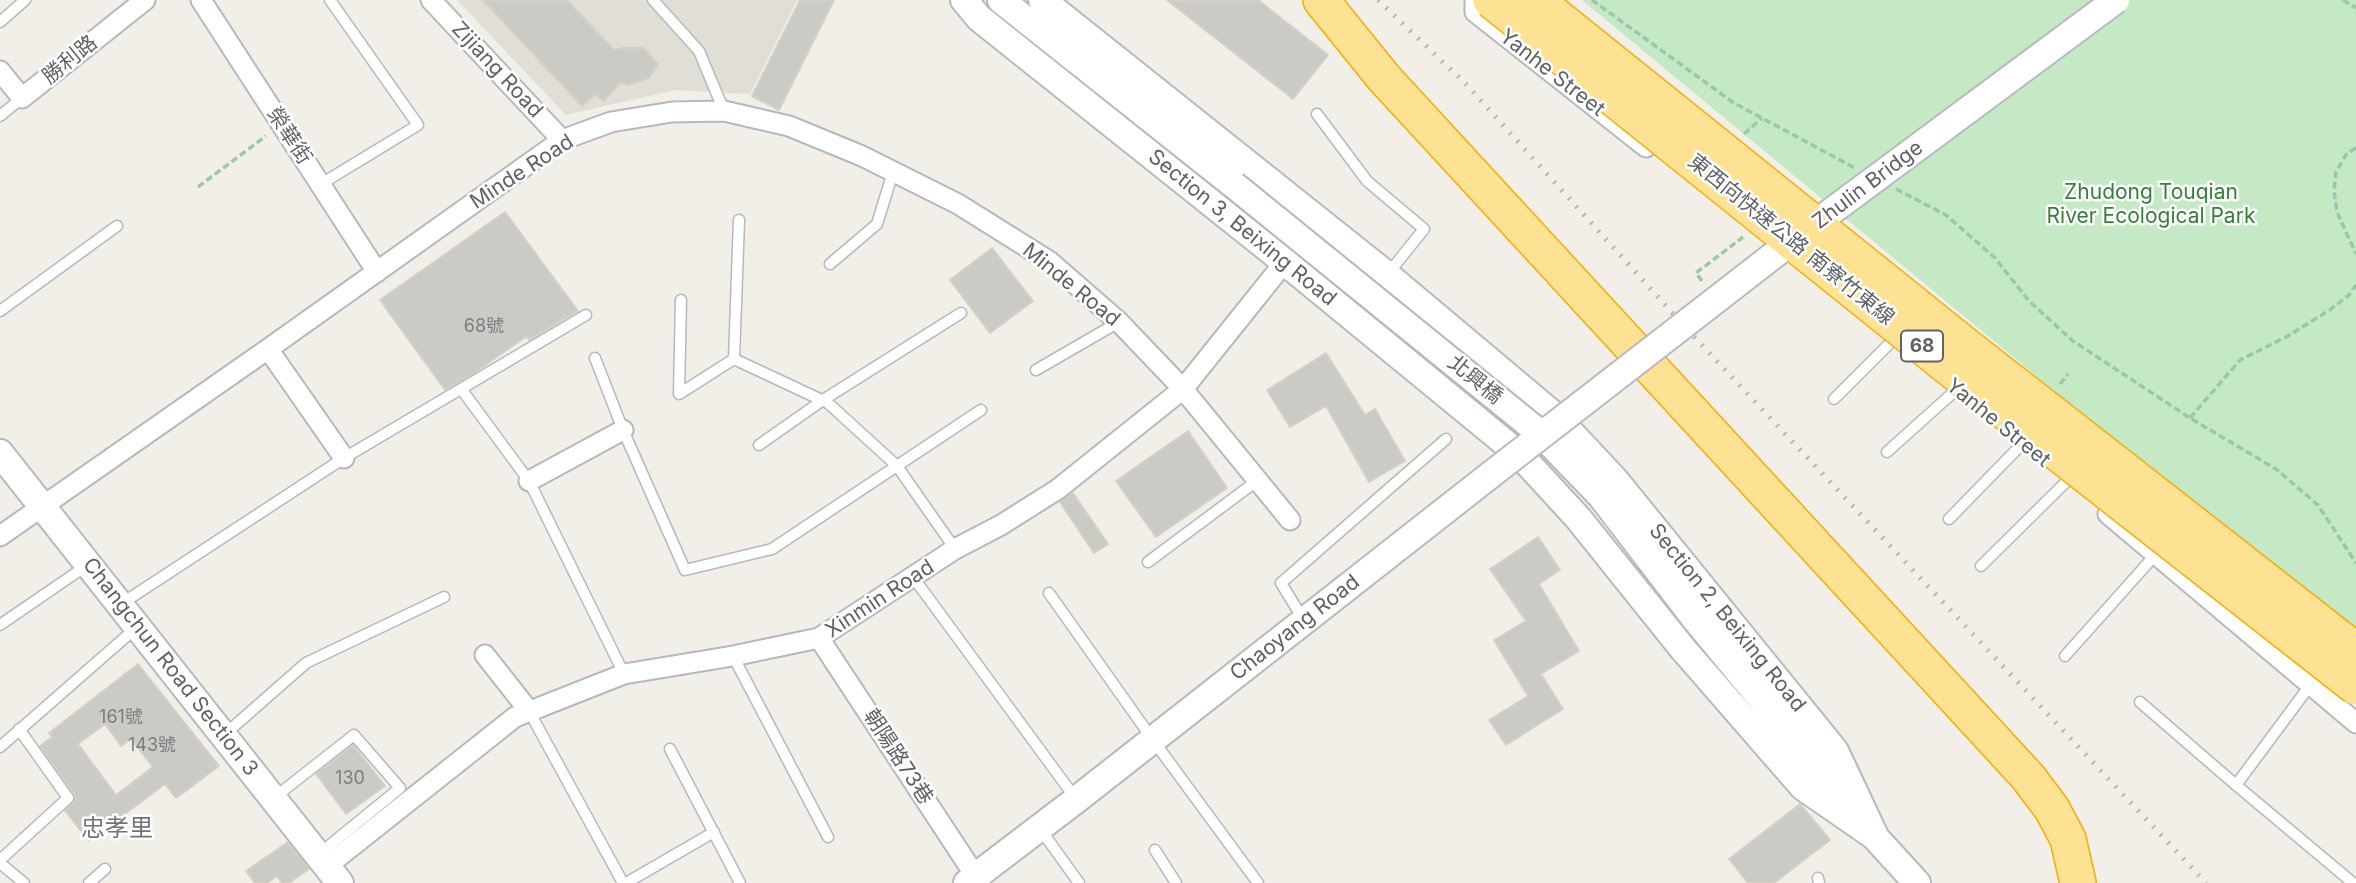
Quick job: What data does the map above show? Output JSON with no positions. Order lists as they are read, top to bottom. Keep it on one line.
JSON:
{"streets":{"highway":["東西向快速公路 南寮竹東線","68"],"street":["勝利路","Zijiang Road","Yanhe Street","榮華街","Minde Road","Zhulin Bridge","Section 3, Beixing Road","北興橋","Xinmin Road","Section 2, Beixing Road","Chaoyang Road","Changchun Road Section 3","朝陽路73巷"]},"crossings":[["Zijiang Road","Minde Road"],["榮華街","Minde Road"],["Minde Road","Xinmin Road"],["Minde Road","Changchun Road Section 3"],["Zhulin Bridge","Chaoyang Road"],["Section 3, Beixing Road","Xinmin Road"],["Section 3, Beixing Road","Section 2, Beixing Road"],["北興橋","Section 2, Beixing Road"],["北興橋","Chaoyang Road"],["Xinmin Road","Changchun Road Section 3"],["Xinmin Road","朝陽路73巷"],["Section 2, Beixing Road","Chaoyang Road"],["Chaoyang Road","朝陽路73巷"]],"districts":["忠孝里"],"parks":["Zhudong Touqian River Ecological Park"],"house_numbers":["68號","161號","143號","130"]}
